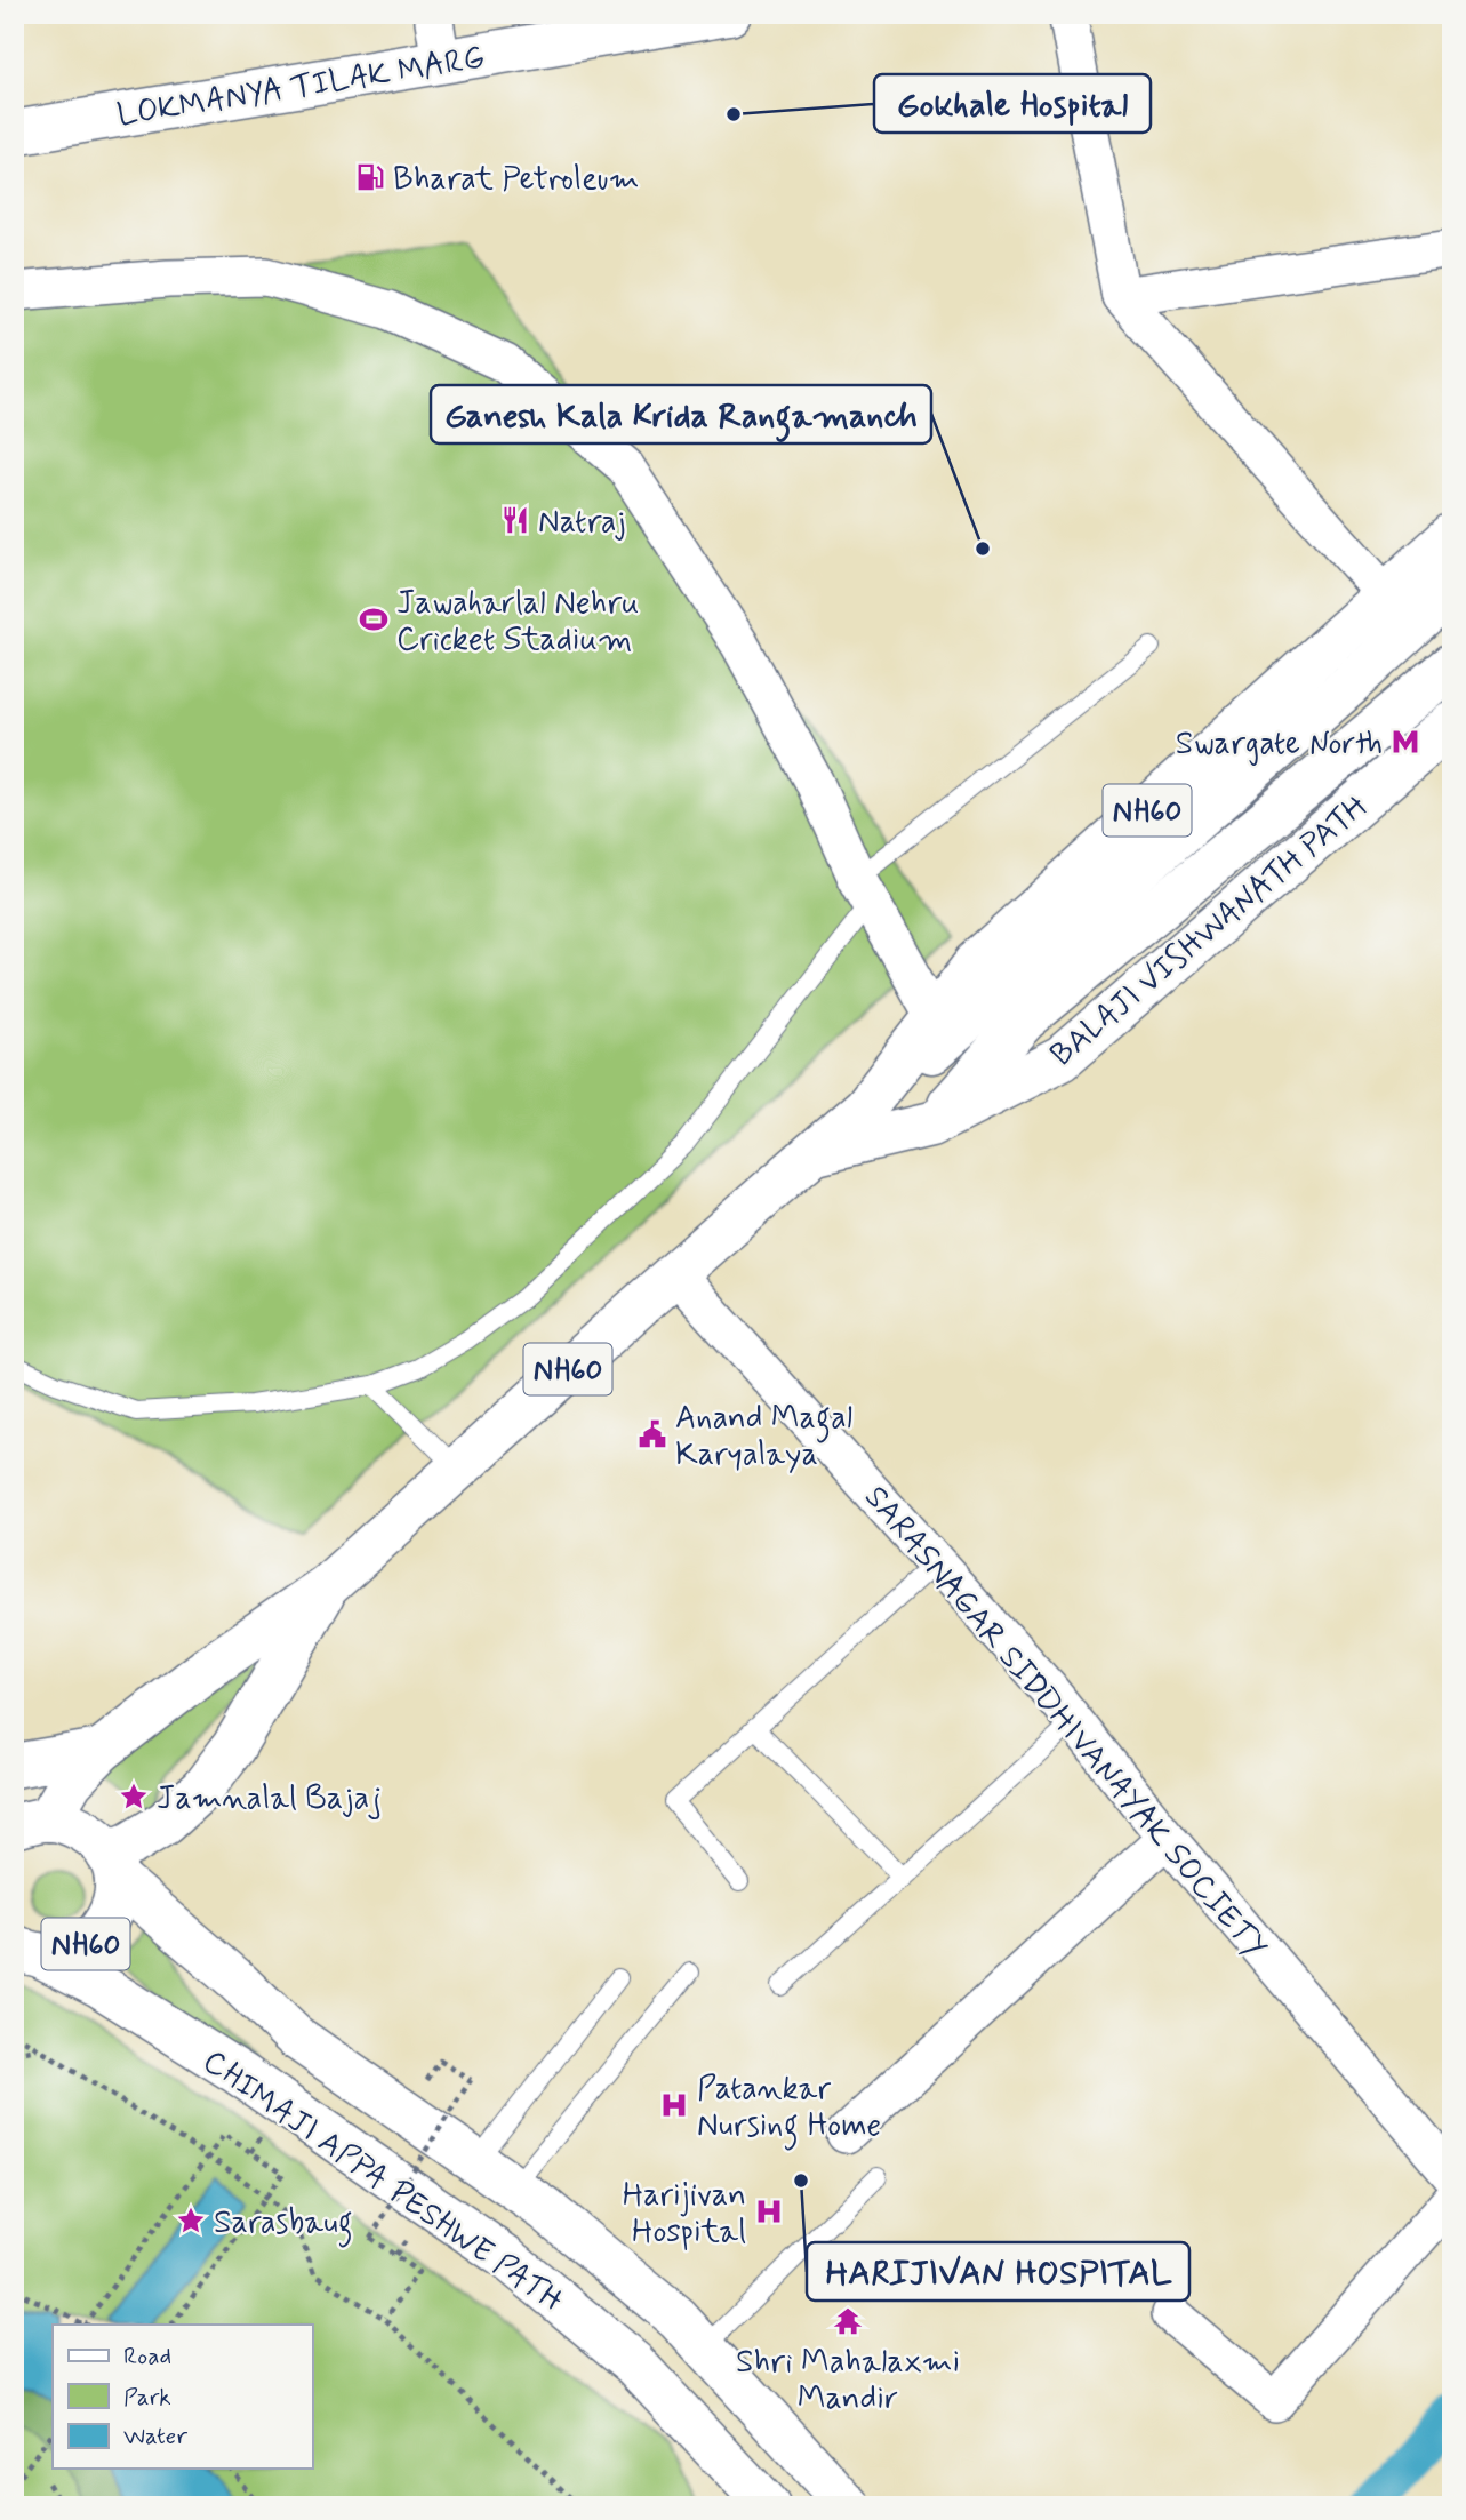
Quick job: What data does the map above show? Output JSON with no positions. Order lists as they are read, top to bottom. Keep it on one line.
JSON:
{"streets":{"main road":["LOKMANYA TILAK MARG","NH60","BALAJI VISHWANATH PATH","CHIMAJI APPA PESHWE PATH"],"street":["SARASNAGAR SIDDHIVANAYAK SOCIETY"]},"crossings":[["NH60","BALAJI VISHWANATH PATH"],["NH60","CHIMAJI APPA PESHWE PATH"],["BALAJI VISHWANATH PATH","SARASNAGAR SIDDHIVANAYAK SOCIETY"],["BALAJI VISHWANATH PATH","CHIMAJI APPA PESHWE PATH"]],"places":{"other":["Gokhale Hospital","Ganesh Kala Krida Rangamanch","HARIJIVAN HOSPITAL"],"fuel station":["Bharat Petroleum"],"restaurant":["Natraj"],"sports":["Jawaharlal Nehru Cricket Stadium"],"metro station":["Swargate North"],"public building":["Anand Magal Karyalaya"],"place":["Jamnalal Bajaj","Sarasbaug"],"hospital":["Patankar Nursing Home","Harijivan Hospital"],"temple":["Shri Mahalaxmi Mandir"]},"legend":["Road","Park","Water"]}
